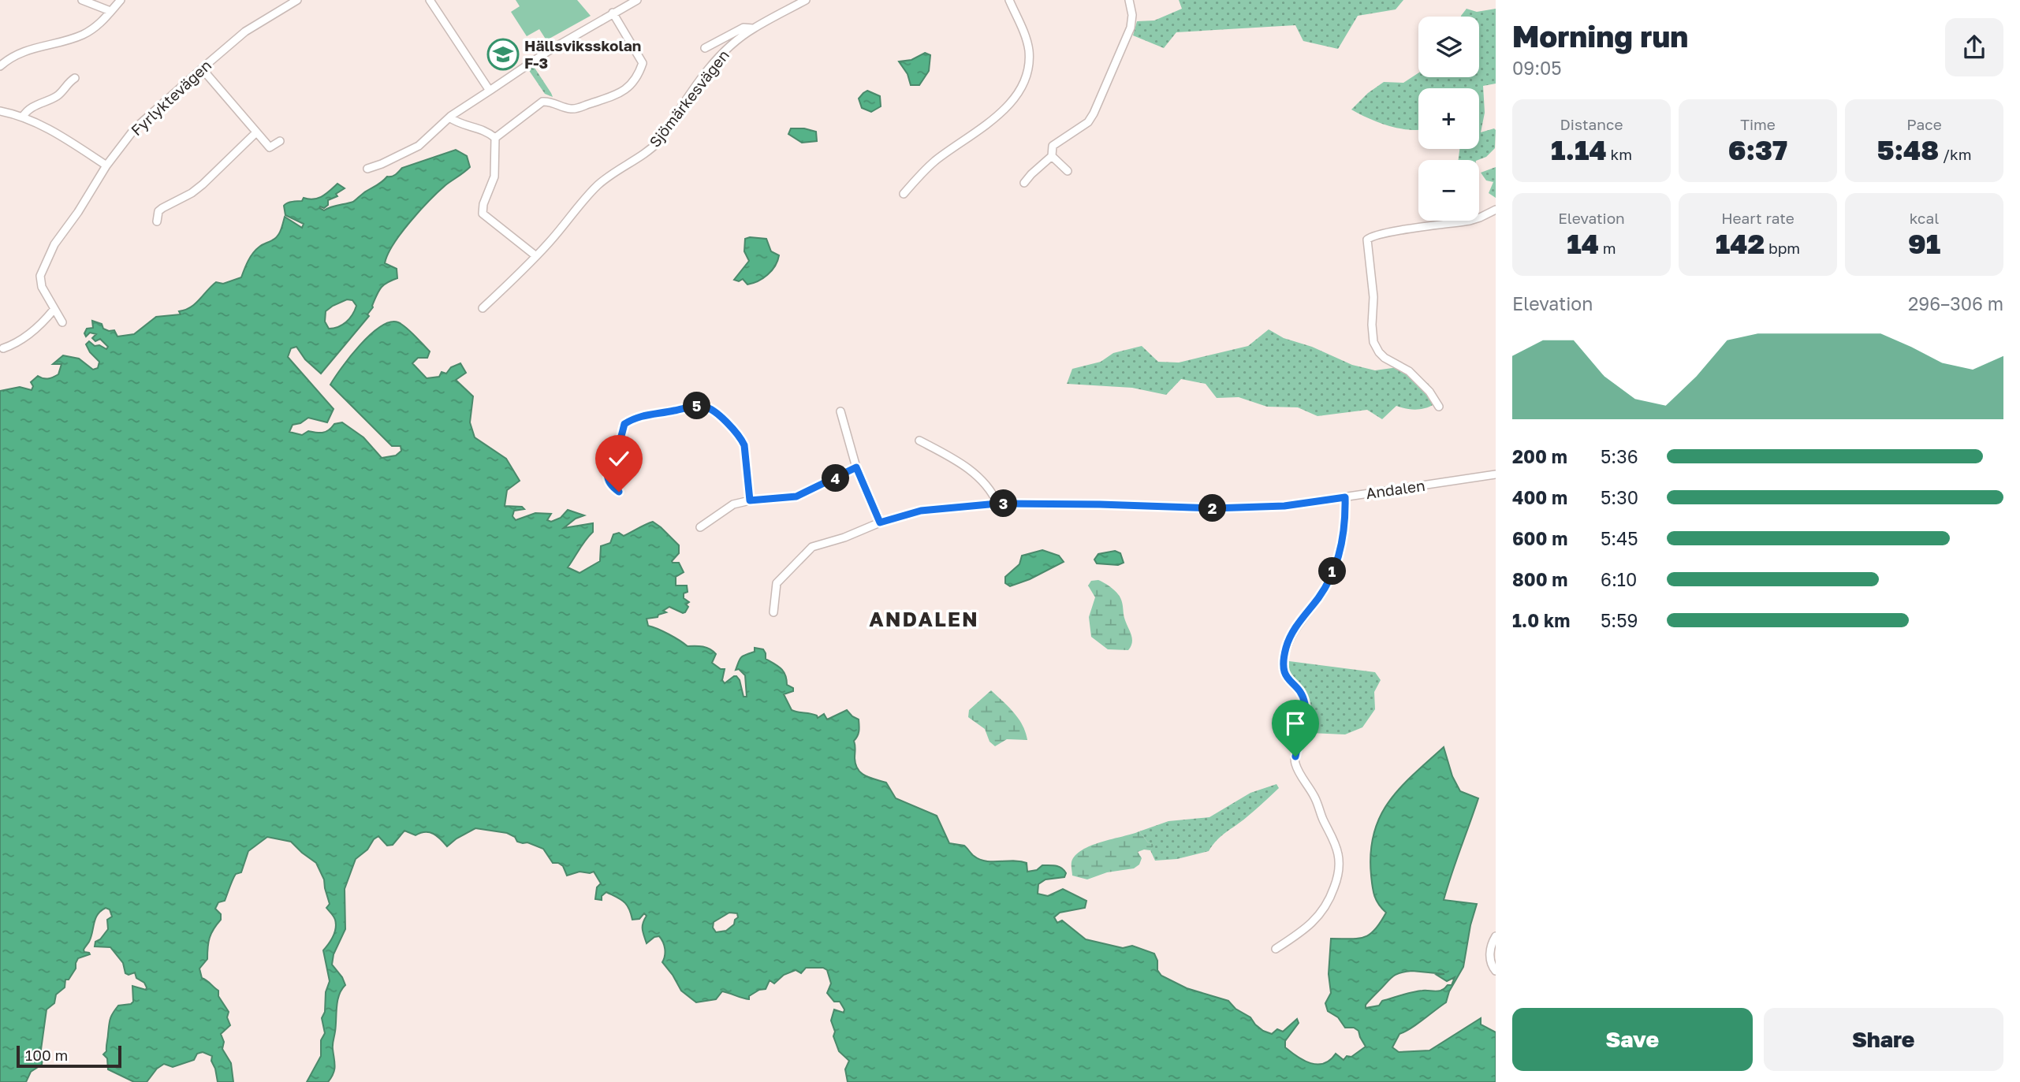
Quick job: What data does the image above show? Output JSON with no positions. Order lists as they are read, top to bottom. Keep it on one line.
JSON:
{"streets":{"street":["Fyrlyktevägen","Sjömärkesvägen","Andalen"]},"districts":["ANDALEN"],"places":{"school or university":["Hällsviksskolan F-3"]},"scale_bar":"100 m","page":{"heading":["Morning run","09:05"],"map_buttons":["+","−"],"stats":[["Distance","1.14 km"],["Time","6:37"],["Pace","5:48 /km"],["Elevation","14 m"],["Heart rate","142 bpm"],["kcal","91"]],"chart":["Elevation","296–306 m"],"pins":["5","4","3","2","1"],"list":[{"name":"200 m","note":"5:36"},{"name":"400 m","note":"5:30"},{"name":"600 m","note":"5:45"},{"name":"800 m","note":"6:10"},{"name":"1.0 km","note":"5:59"}],"buttons":["Save","Share"],"scale":"100 m"}}
